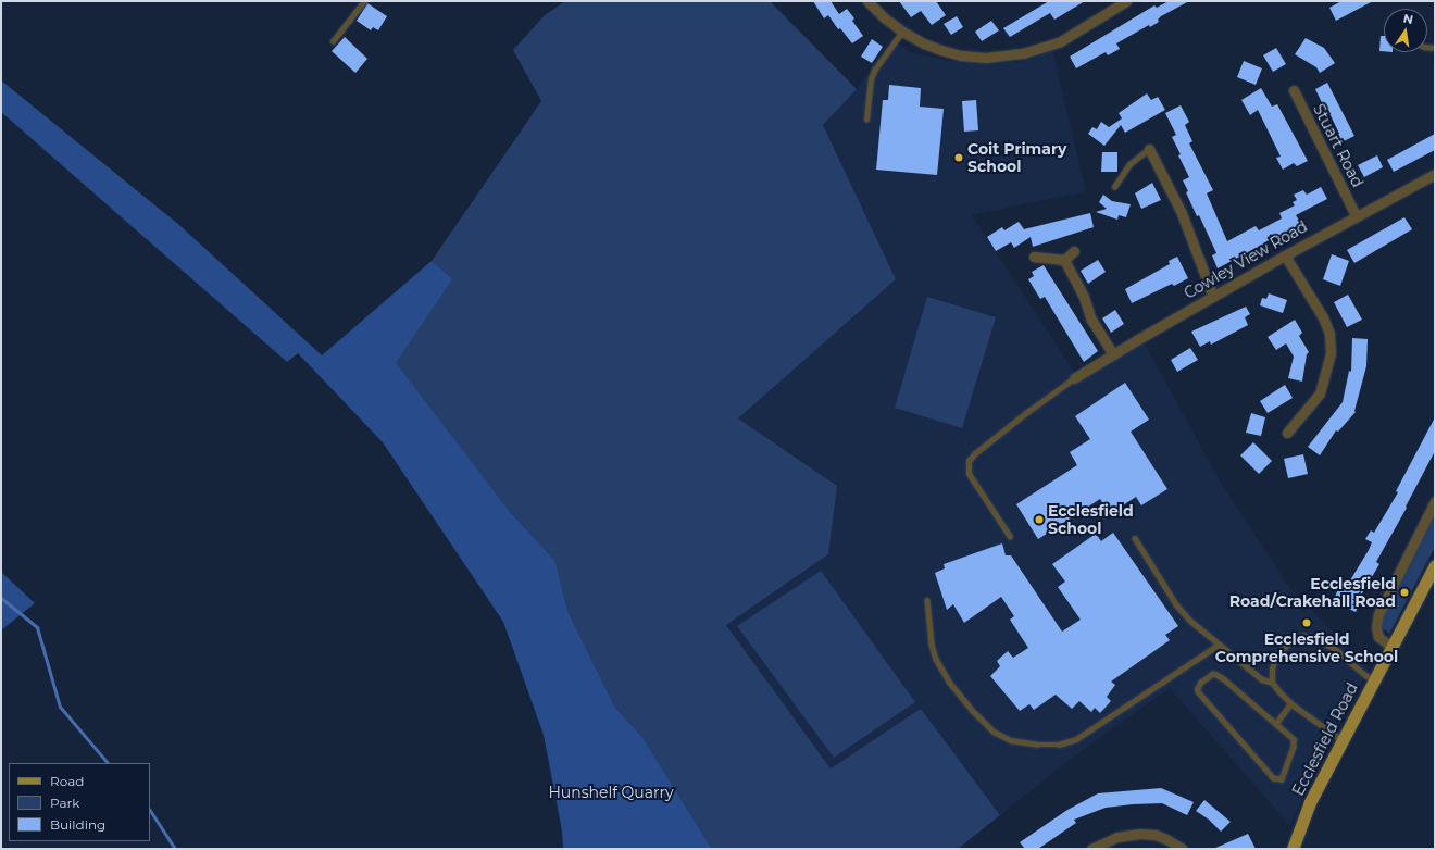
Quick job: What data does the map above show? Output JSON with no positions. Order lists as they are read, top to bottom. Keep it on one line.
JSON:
{"streets":{"main road":["Ecclesfield Road"],"street":["Stuart Road","Cowley View Road"]},"crossings":[["Stuart Road","Cowley View Road"]],"parks":["Hunshelf Quarry"],"places":["Coit Primary School","Ecclesfield School","Ecclesfield Road/Crakehall Road","Ecclesfield Comprehensive School"],"legend":["Road","Park","Building"],"north":"top"}
